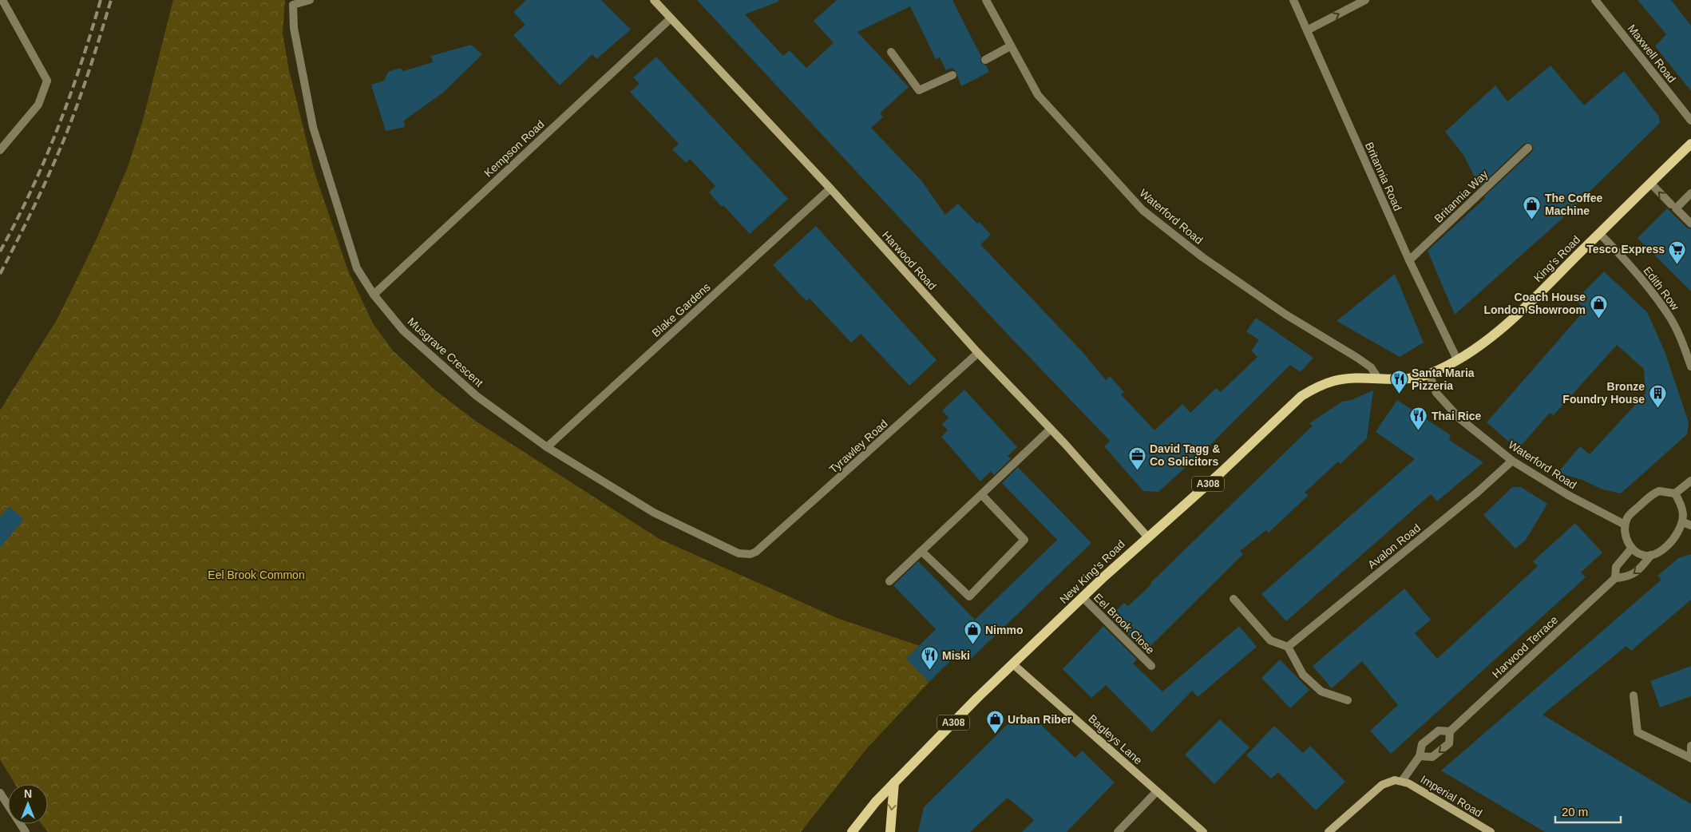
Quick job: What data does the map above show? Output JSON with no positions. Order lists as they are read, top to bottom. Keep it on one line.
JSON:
{"streets":{"main road":["King's Road","Harwood Road","A308","New King's Road","Bagleys Lane","Imperial Road"],"street":["Maxwell Road","Kempson Road","Britannia Road","Britannia Way","Waterford Road","Edith Row","Blake Gardens","Musgrave Crescent","Tyrawley Road","Avalon Road","Eel Brook Close","Harwood Terrace"]},"crossings":[["Kempson Road","Harwood Road"],["Kempson Road","Musgrave Crescent"],["Britannia Road","Britannia Way"],["Britannia Road","King's Road"],["Waterford Road","King's Road"],["Waterford Road","Avalon Road"],["Waterford Road","New King's Road"],["Waterford Road","Harwood Terrace"],["King's Road","Edith Row"],["King's Road","New King's Road"],["Harwood Road","Blake Gardens"],["Harwood Road","Tyrawley Road"],["Harwood Road","New King's Road"],["Blake Gardens","Musgrave Crescent"],["Musgrave Crescent","Tyrawley Road"],["New King's Road","Eel Brook Close"],["New King's Road","Bagleys Lane"],["Harwood Terrace","Imperial Road"]],"parks":["Eel Brook Common"],"places":{"shop":["The Coffee Machine","Coach House London Showroom","Nimmo","Urban Riber"],"supermarket":["Tesco Express"],"restaurant":["Santa Maria Pizzeria","Thai Rice","Miski"],"building":["Bronze Foundry House"],"office":["David Tagg & Co Solicitors"]},"scale_bar":"20 m","north":"top"}
